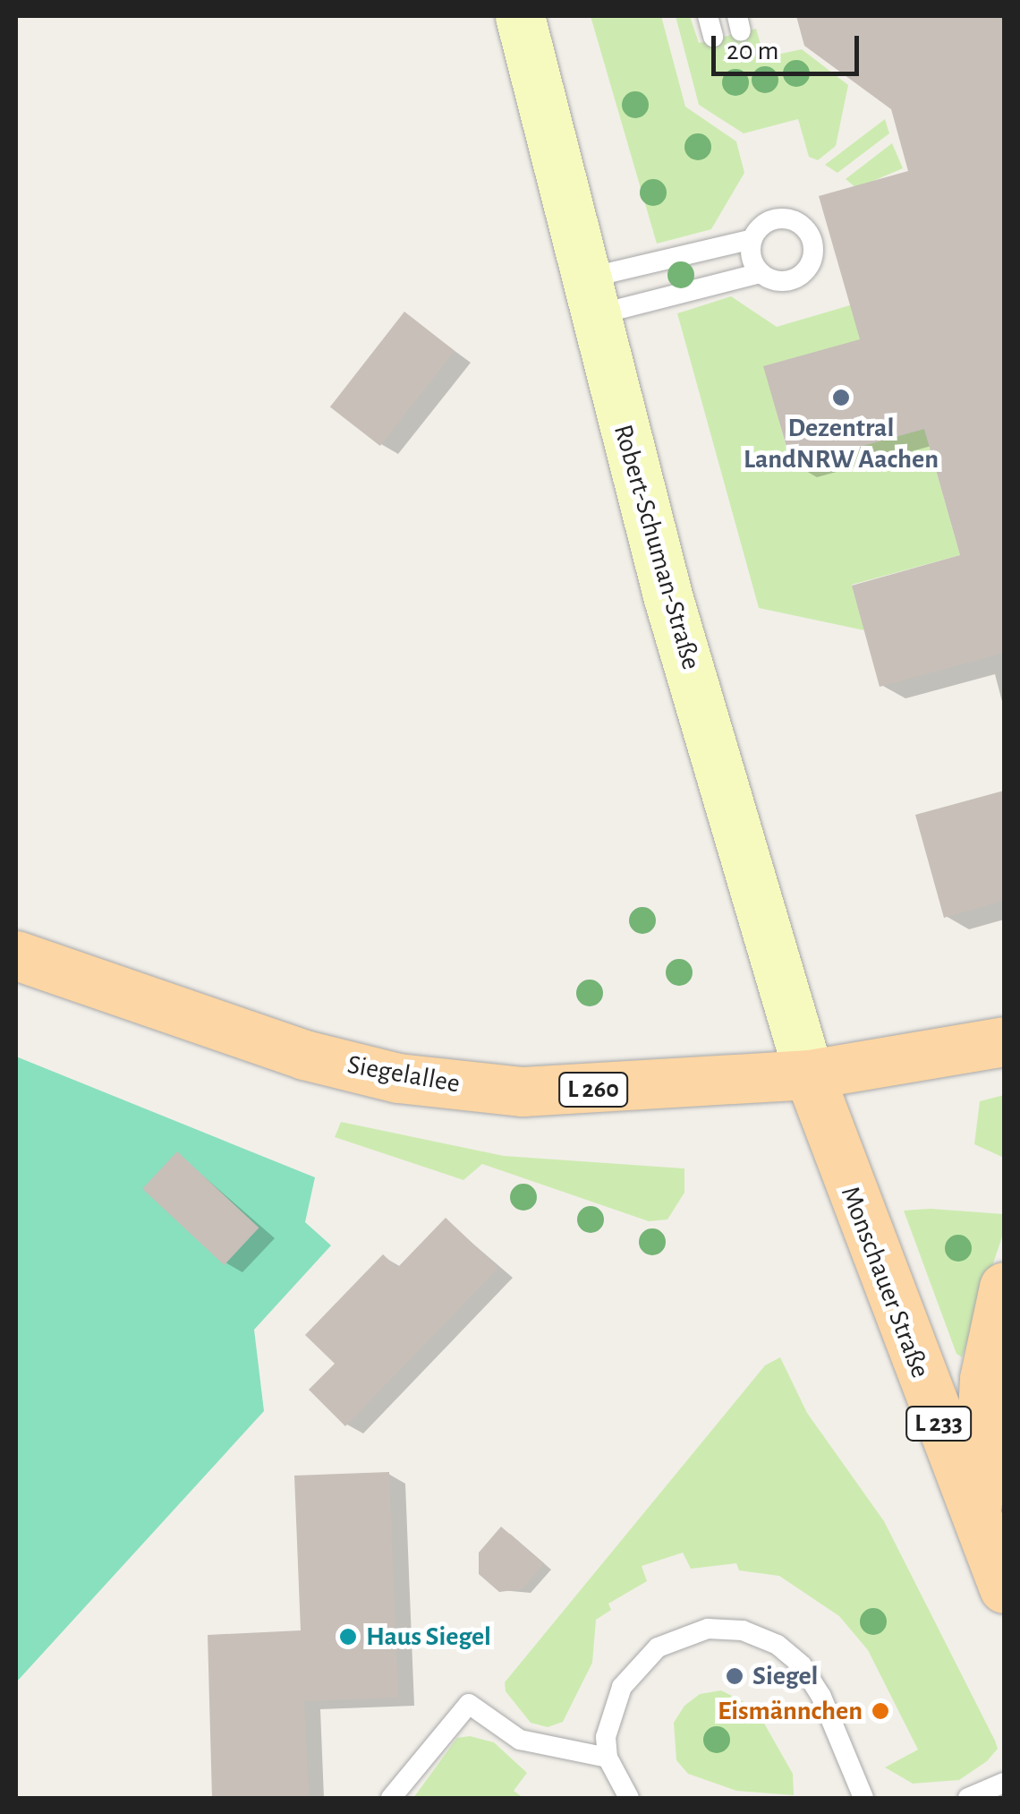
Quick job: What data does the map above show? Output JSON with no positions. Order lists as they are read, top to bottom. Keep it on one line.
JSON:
{"streets":{"main road":["Robert-Schuman-Straße","Siegelallee","L 260","Monschauer Straße","L 233"]},"crossings":[["Robert-Schuman-Straße","Siegelallee"],["Robert-Schuman-Straße","L 260"],["Robert-Schuman-Straße","Monschauer Straße"],["Siegelallee","L 260"],["Siegelallee","Monschauer Straße"],["L 260","Monschauer Straße"]],"places":["Dezentral LandNRW Aachen","Haus Siegel","Siegel","Eismännchen"],"scale_bar":"20 m"}
